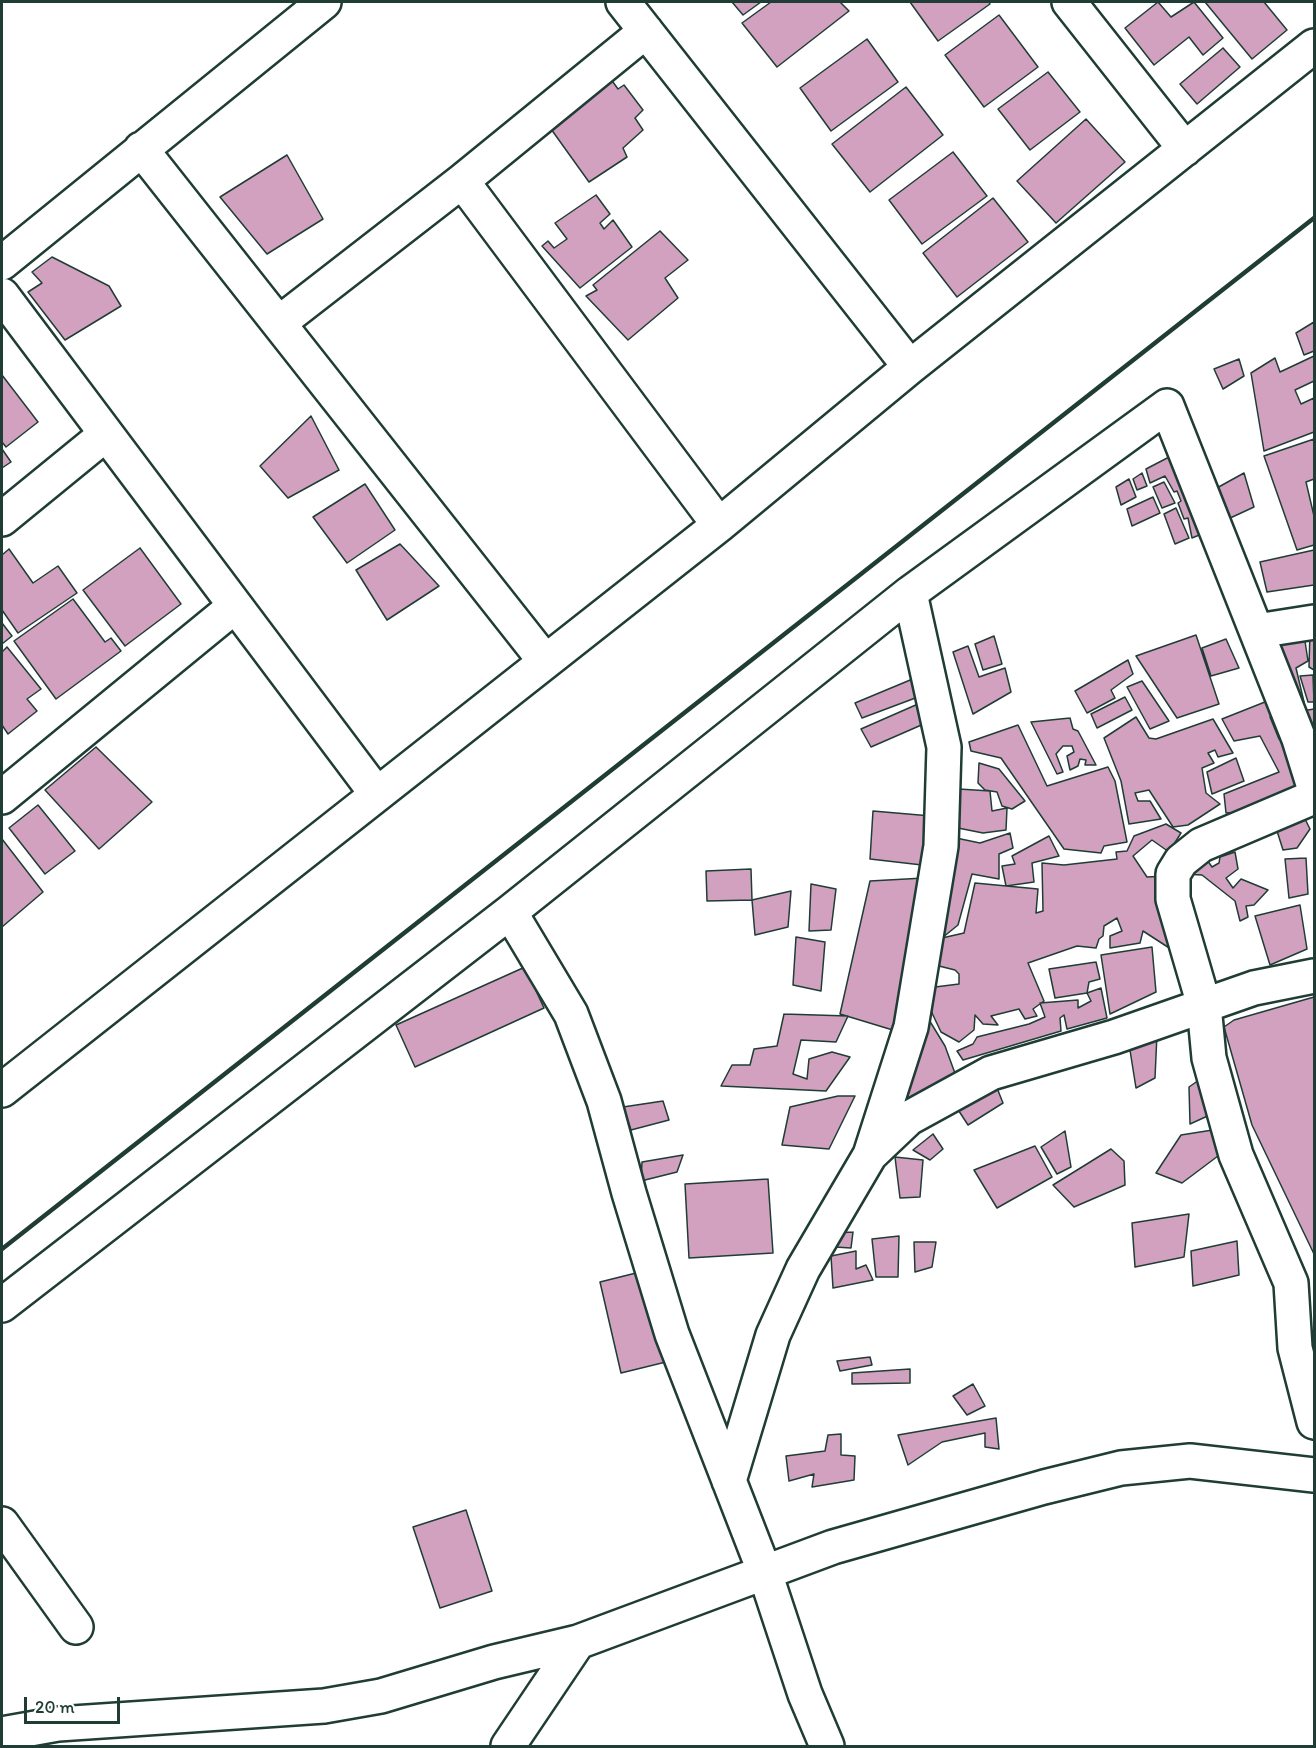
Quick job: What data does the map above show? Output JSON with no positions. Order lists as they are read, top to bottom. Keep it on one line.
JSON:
{"scale_bar":"20 m"}
